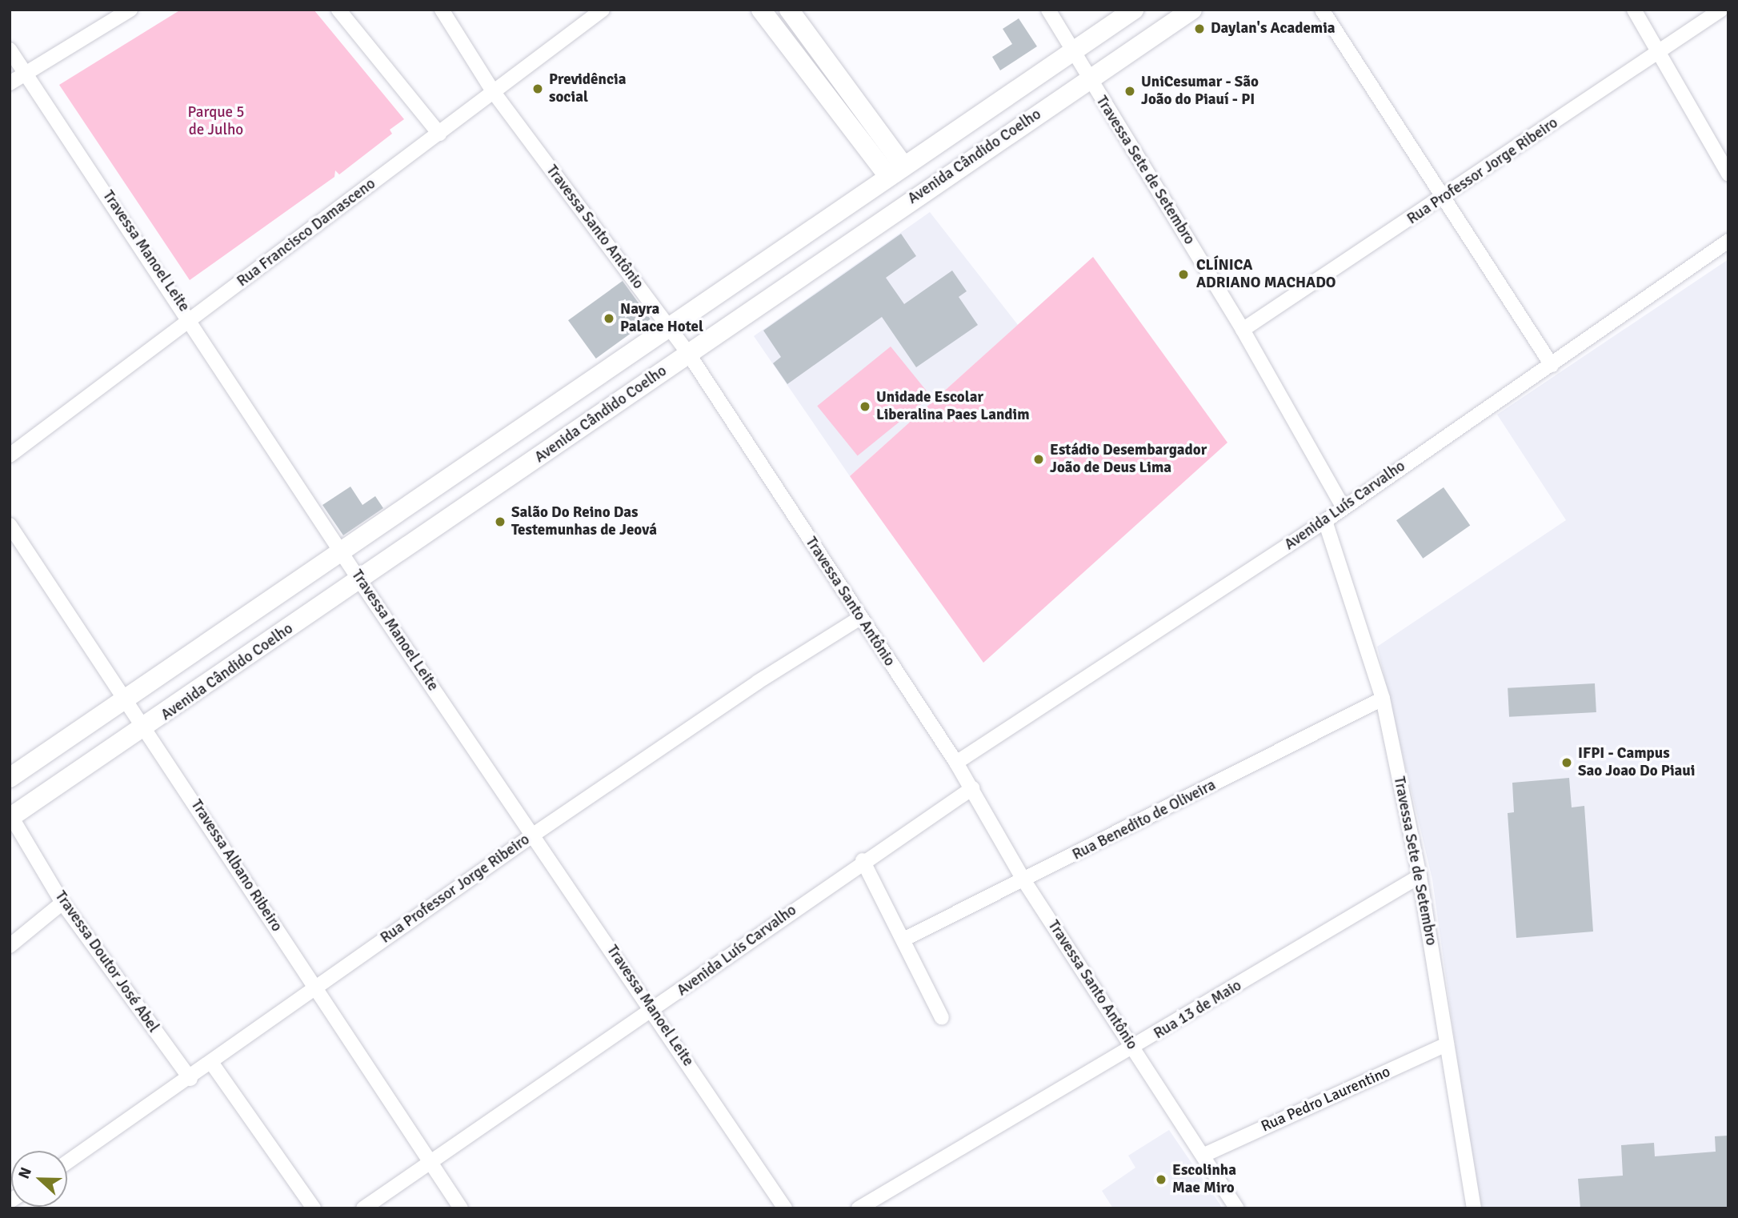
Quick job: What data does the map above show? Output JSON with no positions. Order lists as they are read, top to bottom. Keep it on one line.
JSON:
{"streets":{"main road":["Avenida Cândido Coelho"],"street":["Travessa Sete de Setembro","Rua Professor Jorge Ribeiro","Travessa Santo Antônio","Rua Francisco Damasceno","Travessa Manoel Leite","Avenida Luís Carvalho","Rua Benedito de Oliveira","Travessa Albano Ribeiro","Travessa Doutor José Abel","Rua 13 de Maio","Rua Pedro Laurentino"]},"crossings":[["Avenida Cândido Coelho","Travessa Sete de Setembro"],["Avenida Cândido Coelho","Travessa Santo Antônio"],["Avenida Cândido Coelho","Travessa Manoel Leite"],["Avenida Cândido Coelho","Travessa Albano Ribeiro"],["Avenida Cândido Coelho","Travessa Doutor José Abel"],["Travessa Sete de Setembro","Rua Professor Jorge Ribeiro"],["Travessa Sete de Setembro","Avenida Luís Carvalho"],["Travessa Sete de Setembro","Rua Benedito de Oliveira"],["Travessa Sete de Setembro","Rua 13 de Maio"],["Travessa Sete de Setembro","Rua Pedro Laurentino"],["Rua Professor Jorge Ribeiro","Travessa Santo Antônio"],["Rua Professor Jorge Ribeiro","Travessa Manoel Leite"],["Rua Professor Jorge Ribeiro","Travessa Albano Ribeiro"],["Rua Professor Jorge Ribeiro","Travessa Doutor José Abel"],["Travessa Santo Antônio","Rua Francisco Damasceno"],["Travessa Santo Antônio","Avenida Luís Carvalho"],["Travessa Santo Antônio","Rua Benedito de Oliveira"],["Travessa Santo Antônio","Rua 13 de Maio"],["Travessa Santo Antônio","Rua Pedro Laurentino"],["Rua Francisco Damasceno","Travessa Manoel Leite"],["Travessa Manoel Leite","Avenida Luís Carvalho"],["Avenida Luís Carvalho","Travessa Albano Ribeiro"]],"parks":["Parque 5 de Julho"],"places":["Daylan's Academia","Previdência social","UniCesumar - São João do Piauí - PI","CLÍNICA ADRIANO MACHADO","Nayra Palace Hotel","Unidade Escolar Liberalina Paes Landim","Estádio Desembargador João de Deus Lima","Salão Do Reino Das Testemunhas de Jeová","IFPI - Campus Sao Joao Do Piaui","Escolinha Mae Miro"],"north":"left"}
